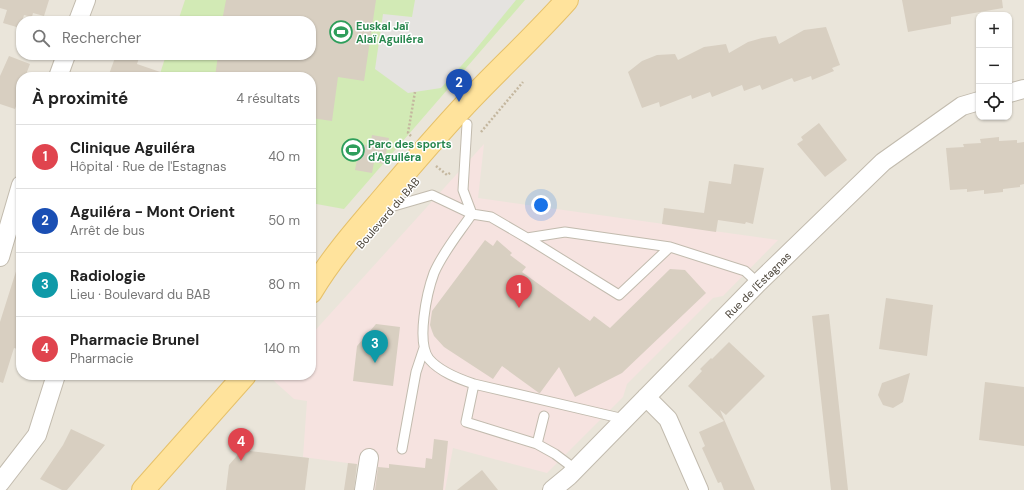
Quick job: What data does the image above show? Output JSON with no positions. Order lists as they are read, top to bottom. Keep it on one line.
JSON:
{"streets":{"main road":["Boulevard du BAB"],"street":["Rue de l'Estagnas"]},"places":{"sports":["Euskal Jaï Alaï Aguiléra","Parc des sports d'Aguiléra"]},"page":{"map_buttons":["+","−"],"search":"Rechercher","pins":["2","1","3","4"],"heading":["À proximité","4 résultats"],"list":[{"mark":"1","name":"Clinique Aguiléra","note":"Hôpital · Rue de l'Estagnas","value":"40 m"},{"mark":"2","name":"Aguiléra - Mont Orient","note":"Arrêt de bus","value":"50 m"},{"mark":"3","name":"Radiologie","note":"Lieu · Boulevard du BAB","value":"80 m"},{"mark":"4","name":"Pharmacie Brunel","note":"Pharmacie","value":"140 m"}]}}
